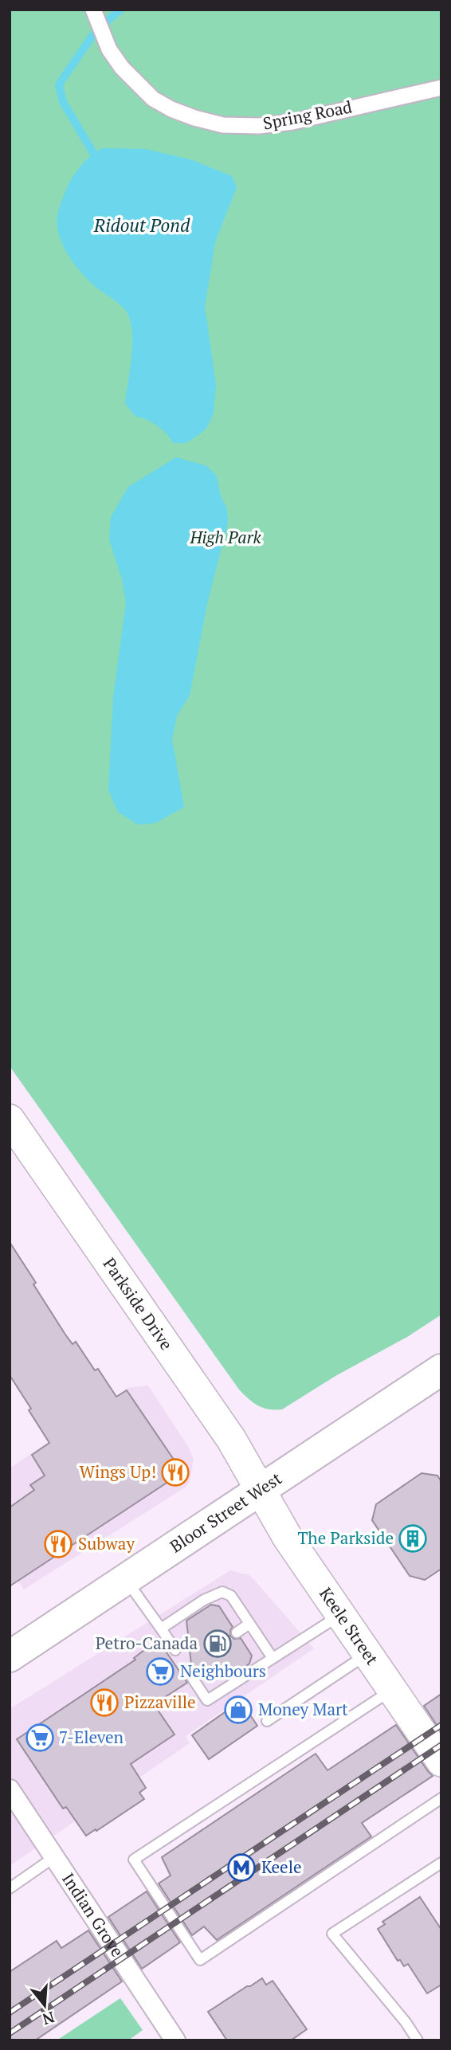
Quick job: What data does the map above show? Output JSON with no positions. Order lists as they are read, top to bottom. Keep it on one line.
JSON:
{"streets":{"main road":["Parkside Drive","Bloor Street West","Keele Street"],"street":["Spring Road","Indian Grove"]},"crossings":[["Parkside Drive","Bloor Street West"],["Parkside Drive","Keele Street"],["Bloor Street West","Keele Street"]],"water":["Ridout Pond"],"parks":["High Park"],"places":{"restaurant":["Wings Up!","Subway","Pizzaville"],"building":["The Parkside"],"fuel station":["Petro-Canada"],"supermarket":["Neighbours","7-Eleven"],"shop":["Money Mart"],"metro station":["Keele"]},"north":"bottom"}
